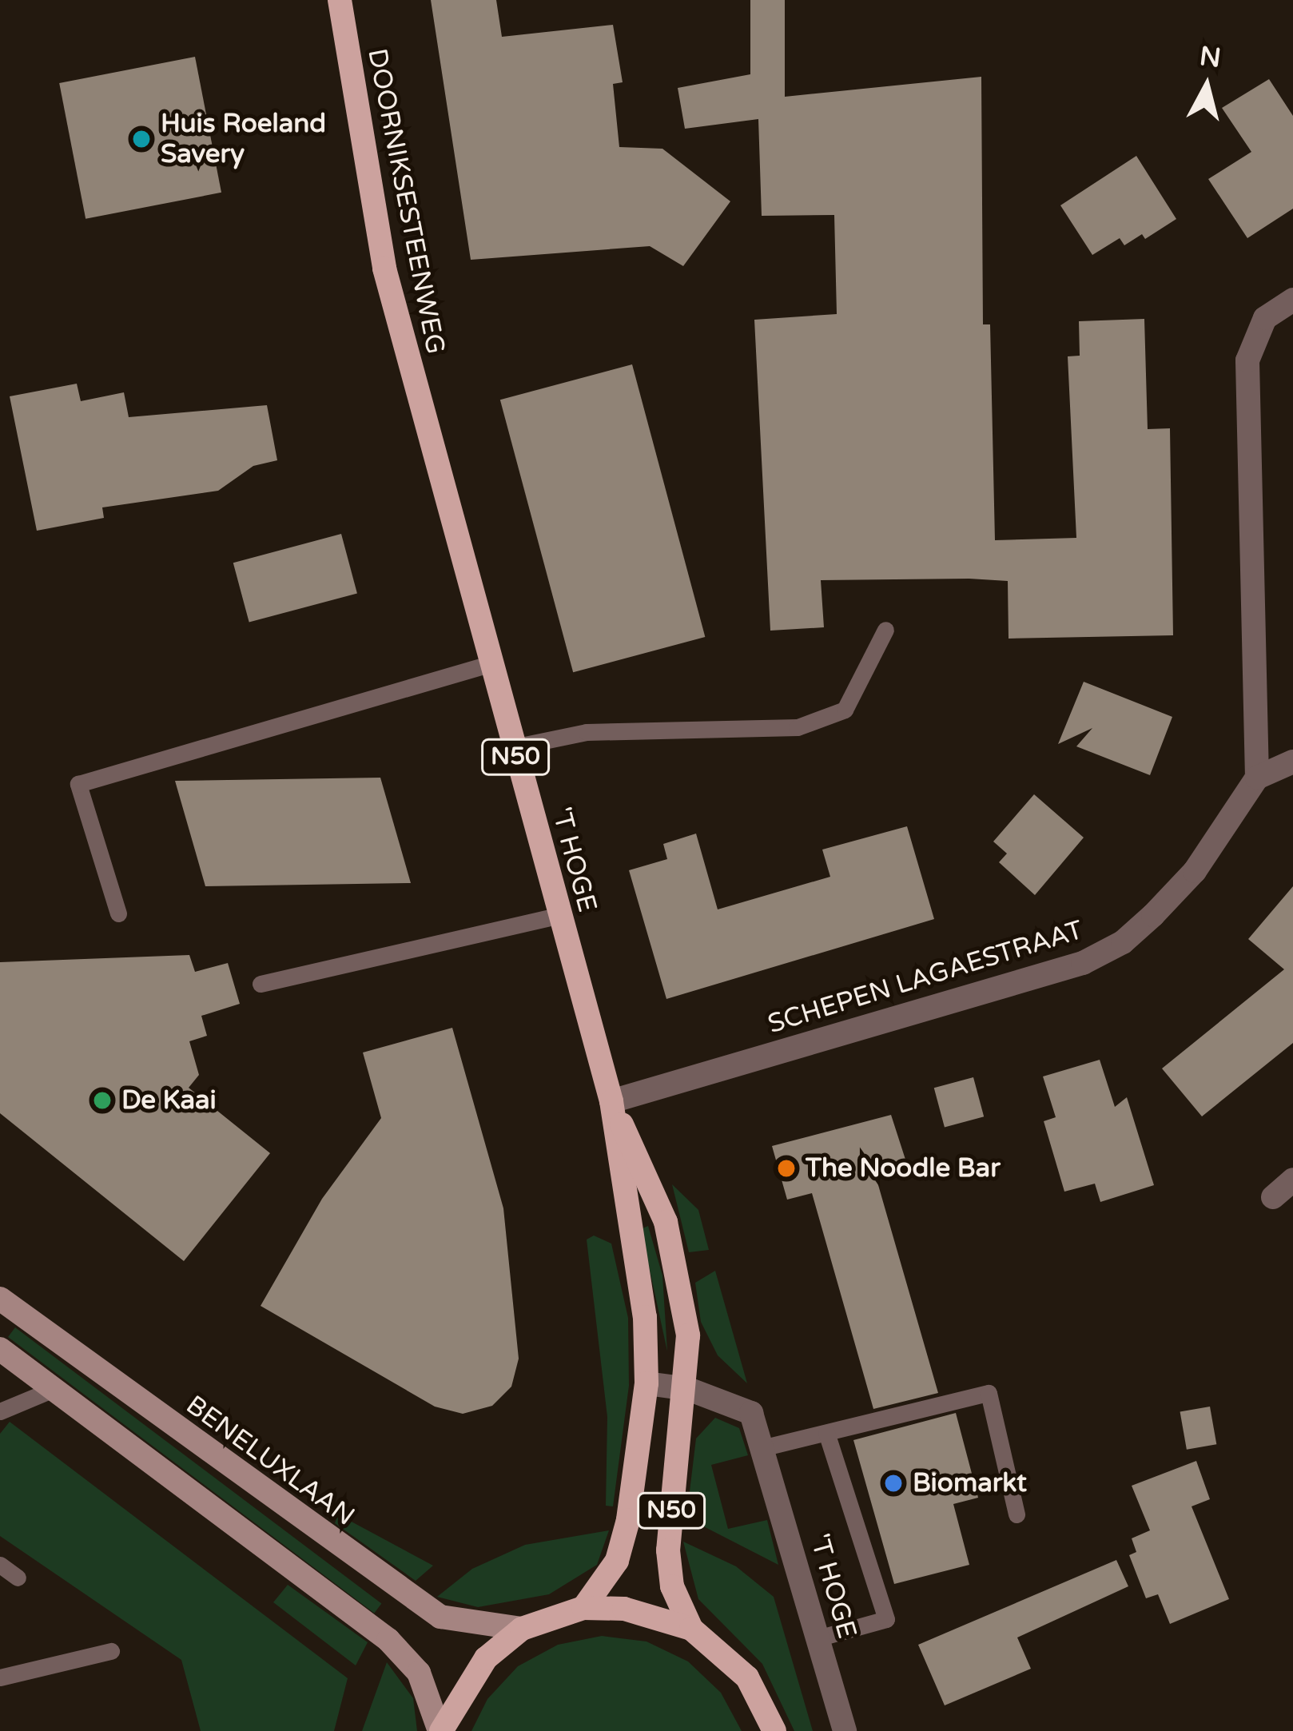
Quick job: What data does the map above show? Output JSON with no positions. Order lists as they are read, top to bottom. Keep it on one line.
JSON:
{"streets":{"main road":["DOORNIKSESTEENWEG","N50","'T HOGE","BENELUXLAAN"],"street":["SCHEPEN LAGAESTRAAT"]},"crossings":[["DOORNIKSESTEENWEG","'T HOGE"],["N50","'T HOGE"],["N50","BENELUXLAAN"],["'T HOGE","SCHEPEN LAGAESTRAAT"]],"places":["Huis Roeland Savery","De Kaai","The Noodle Bar","Biomarkt"],"north":"top"}
